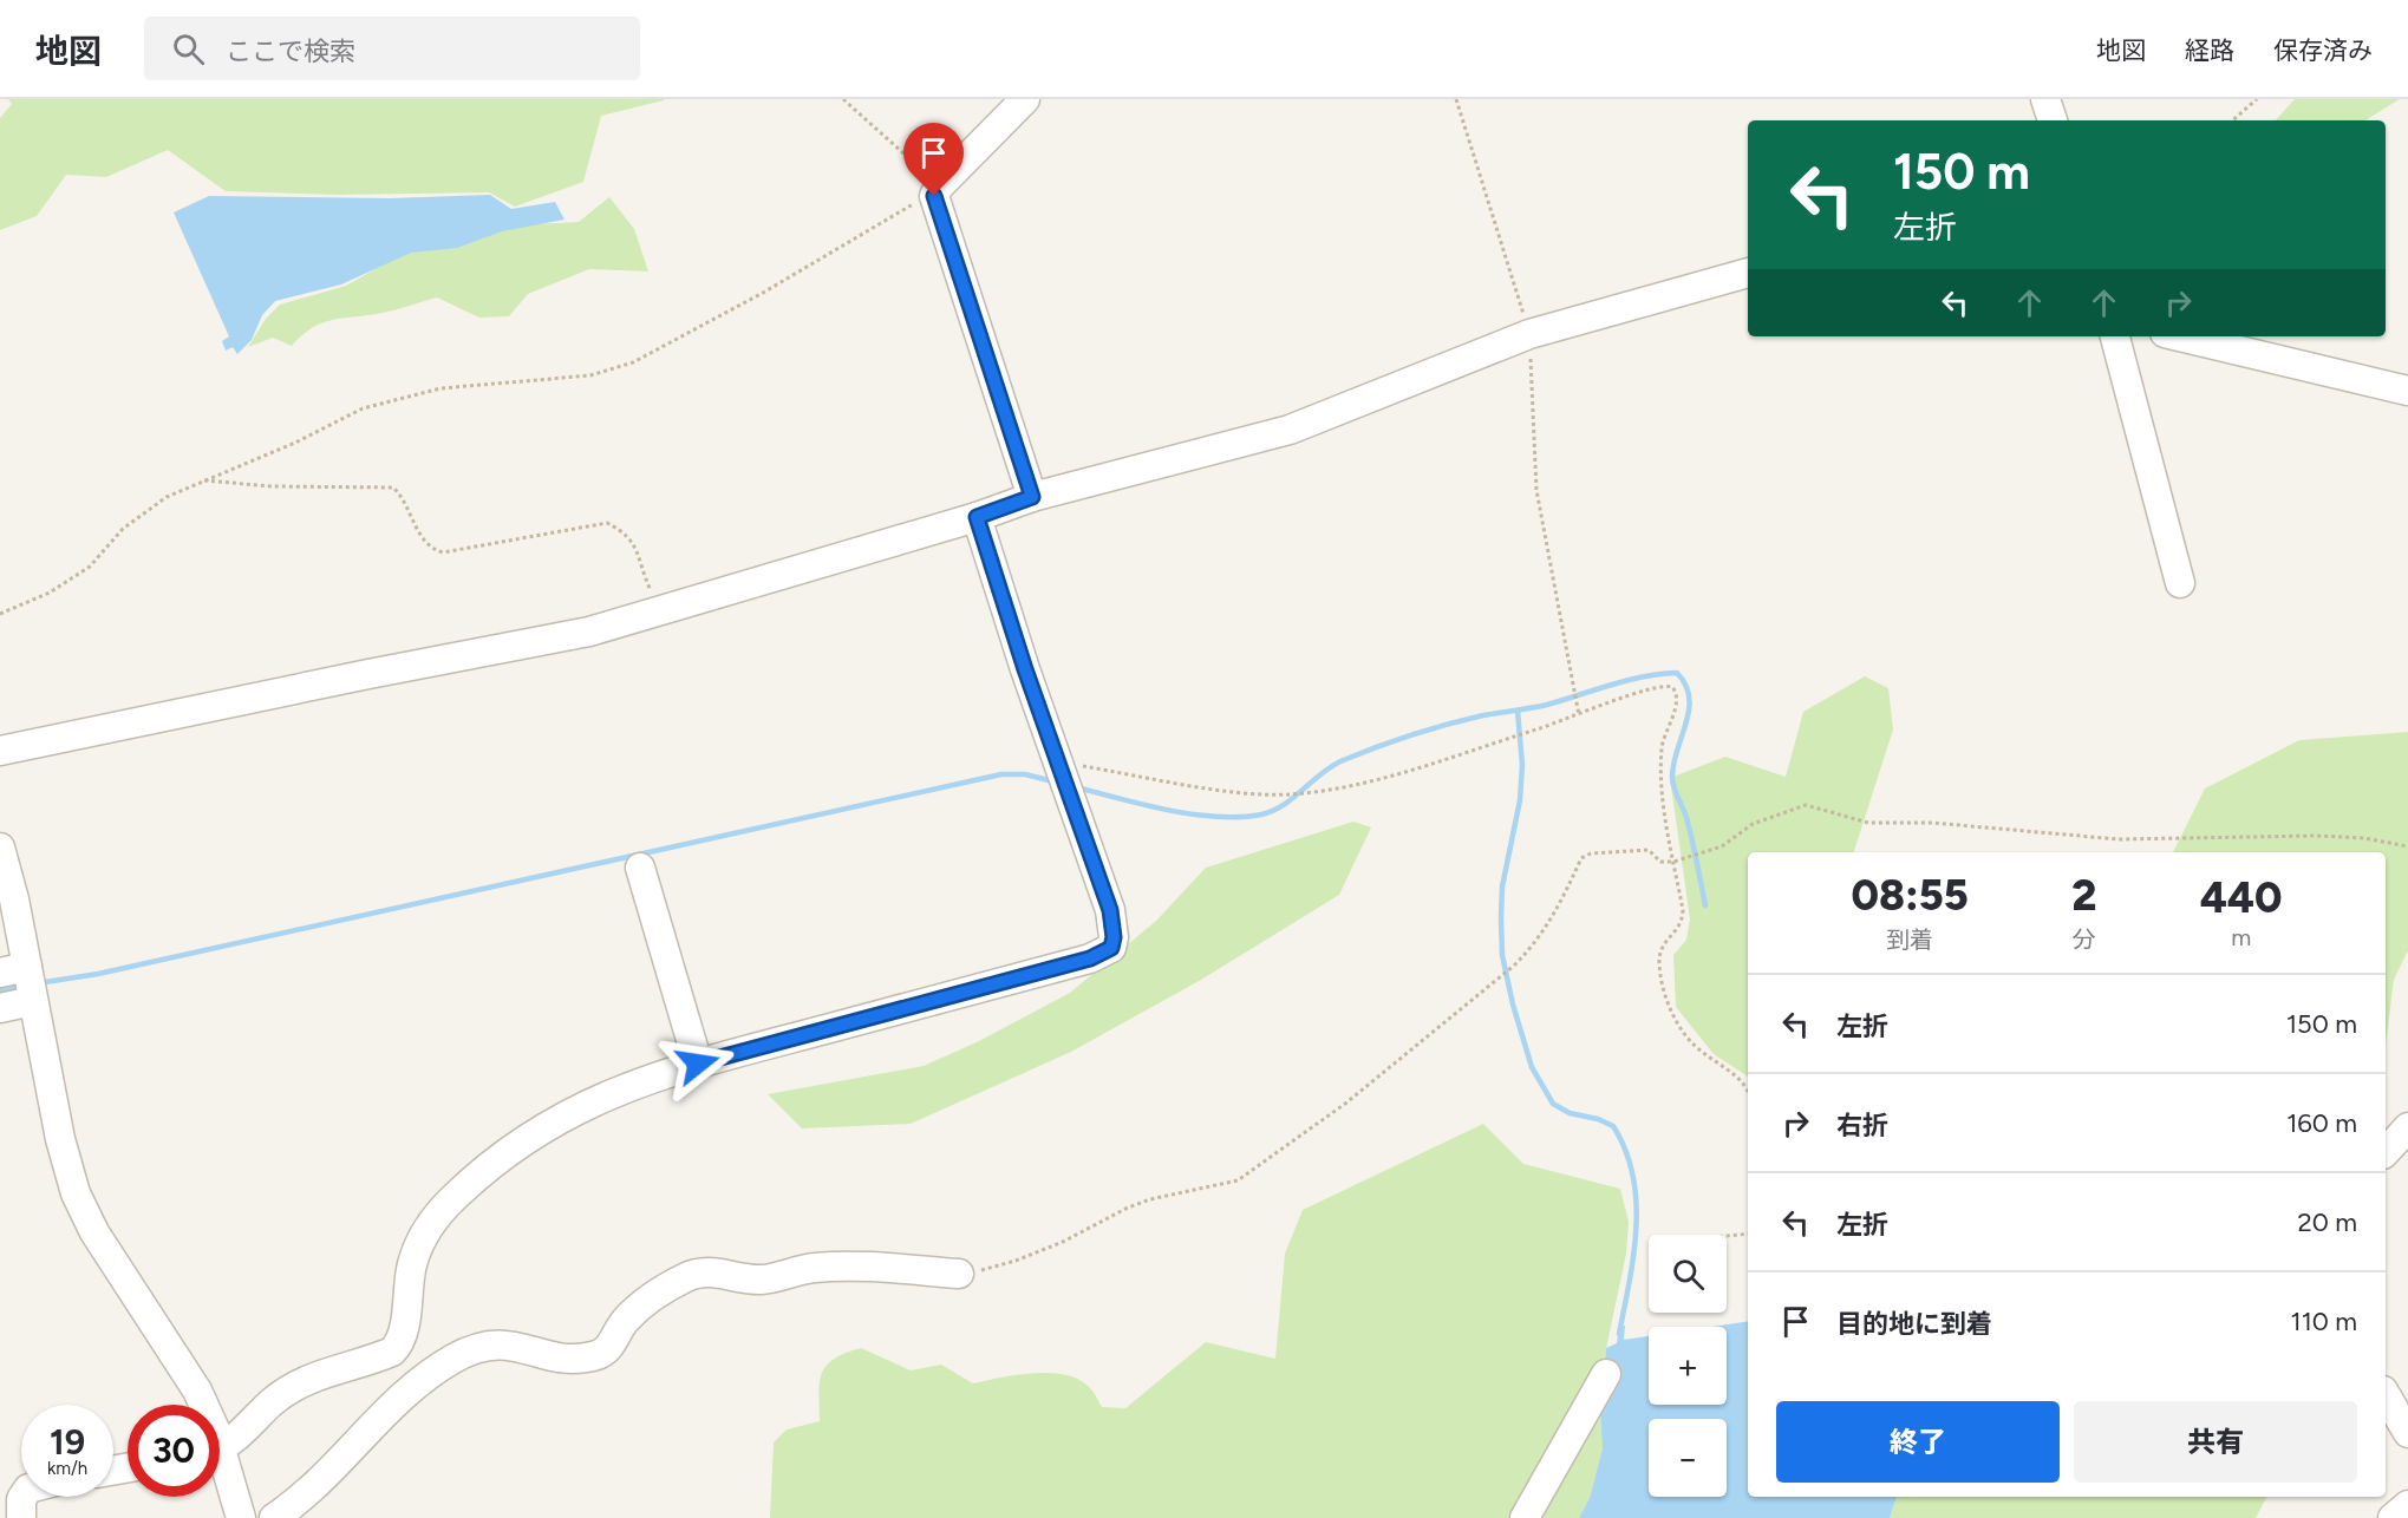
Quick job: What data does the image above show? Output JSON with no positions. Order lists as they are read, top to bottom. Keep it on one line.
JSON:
{"page":{"header":"地図","search":"ここで検索","nav":["地図","経路","保存済み"],"turn":["150 m","左折"],"eta":["08:55","到着","2","分","440","m"],"list":[{"name":"左折","value":"150 m"},{"name":"右折","value":"160 m"},{"name":"左折","value":"20 m"},{"name":"目的地に到着","value":"110 m"}],"map_buttons":["+","−"],"buttons":["終了","共有"],"speed":"19 km/h","limit":"30"}}
